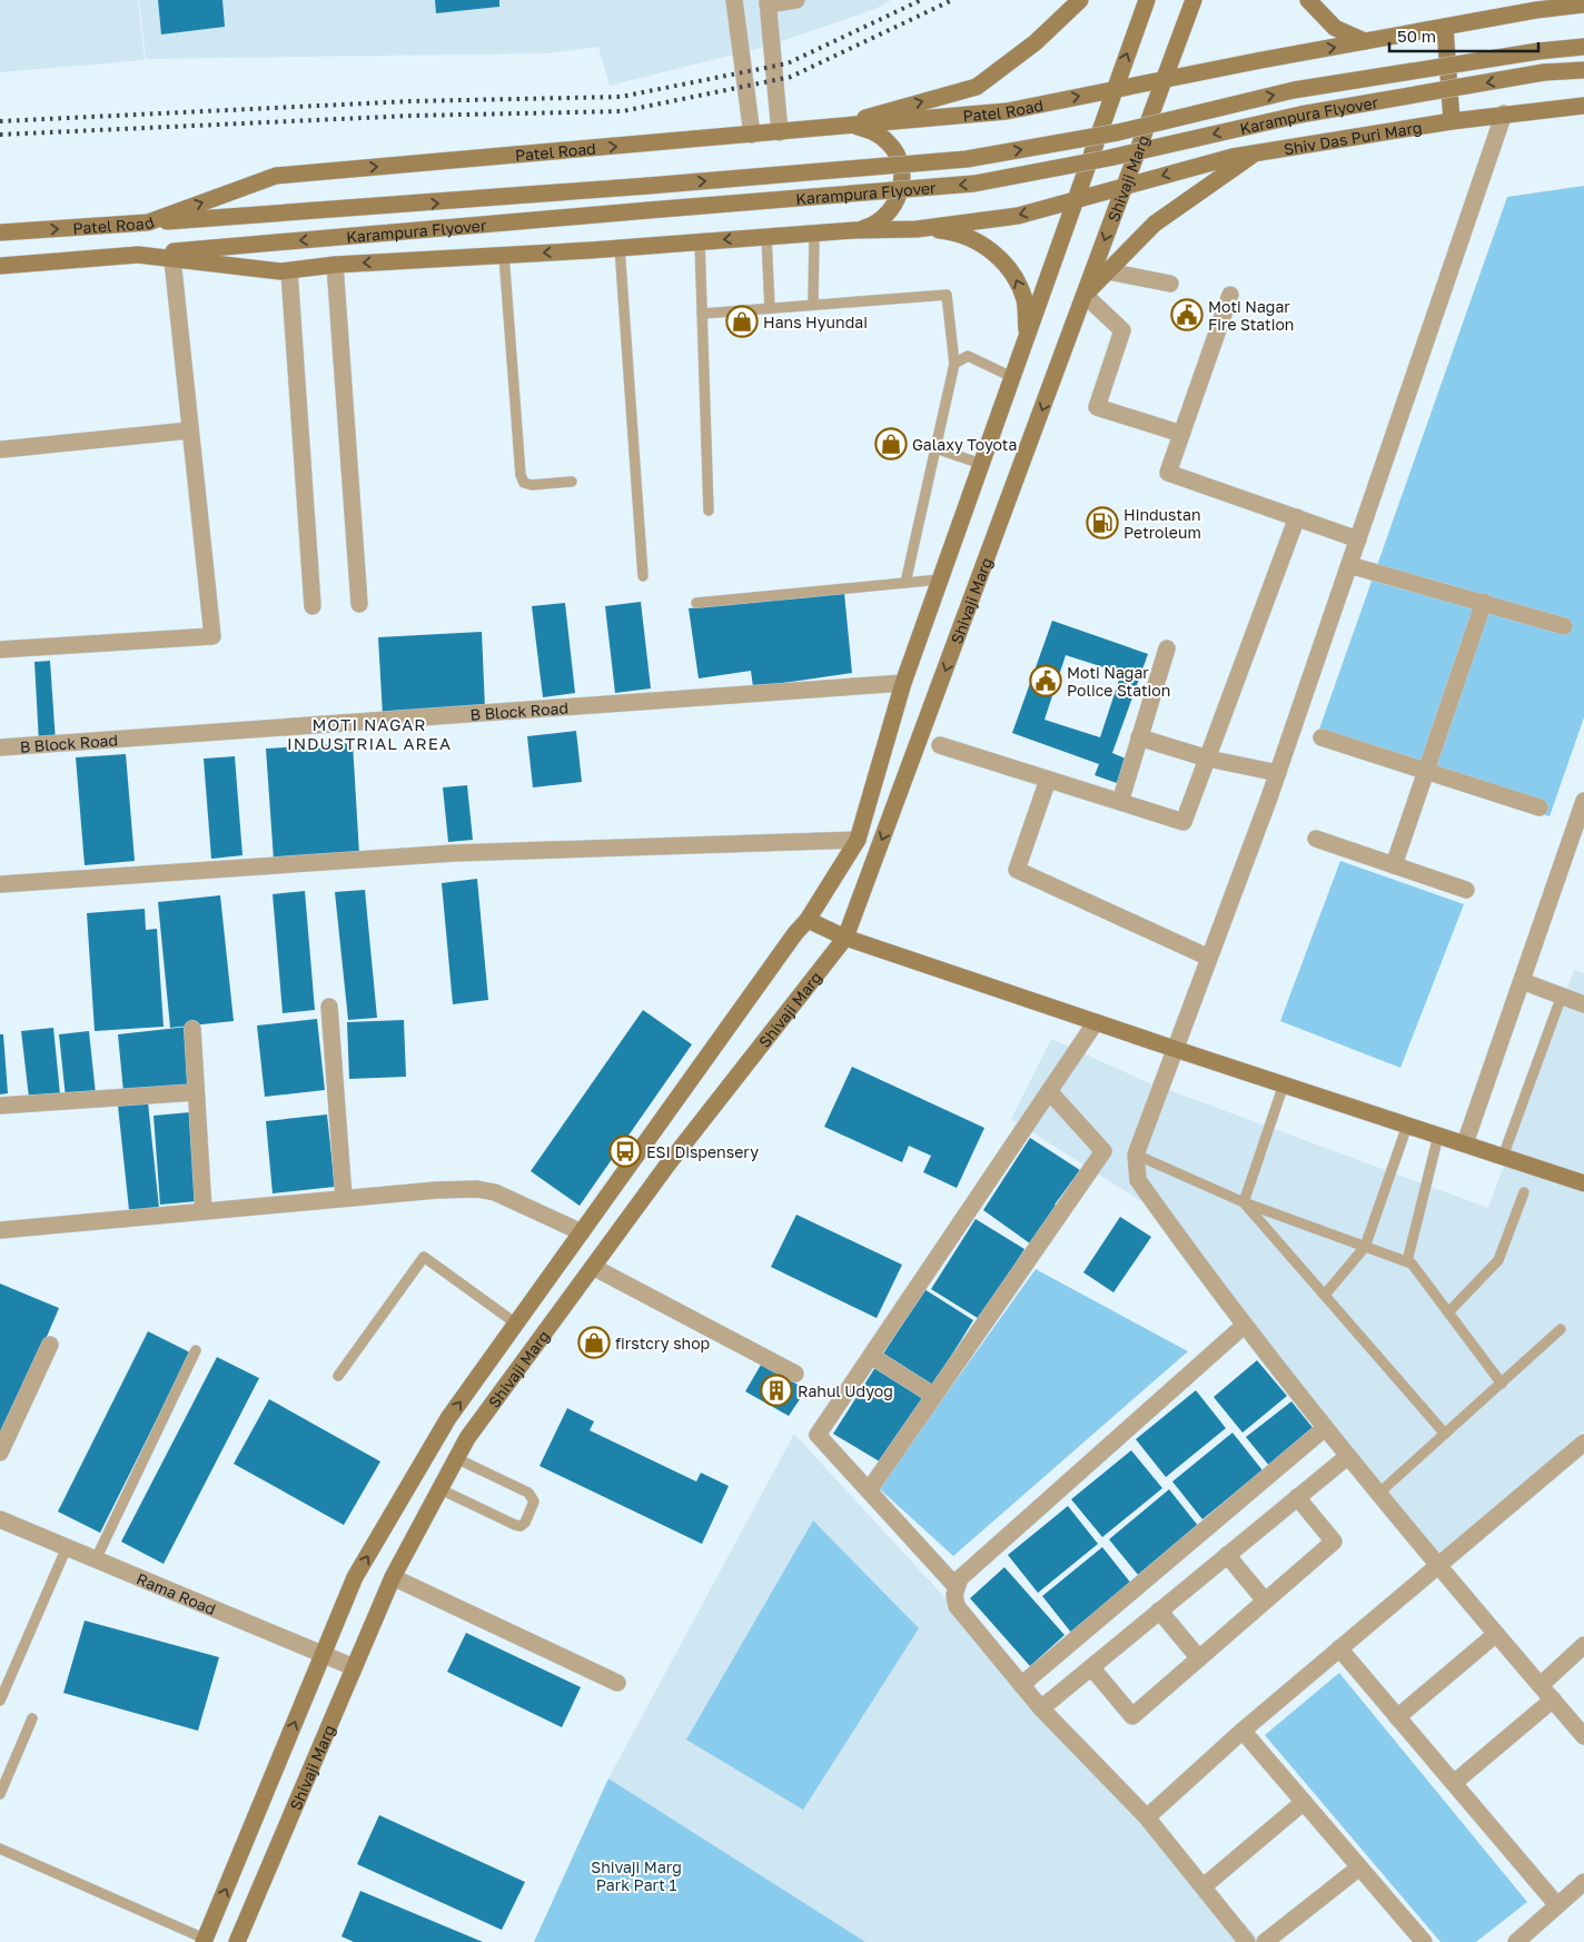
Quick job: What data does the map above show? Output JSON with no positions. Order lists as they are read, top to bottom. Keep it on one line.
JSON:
{"streets":{"main road":["Patel Road","Karampura Flyover","Shiv Das Puri Marg","Shivaji Marg"],"street":["B Block Road","Rama Road"]},"crossings":[["Patel Road","Karampura Flyover"],["Patel Road","Shivaji Marg"],["Shiv Das Puri Marg","Shivaji Marg"],["Shivaji Marg","B Block Road"],["Shivaji Marg","Rama Road"]],"districts":["MOTI NAGAR INDUSTRIAL AREA"],"parks":["Shivaji Marg Park Part 1"],"places":{"public building":["Moti Nagar Fire Station","Moti Nagar Police Station"],"shop":["Hans Hyundai","Galaxy Toyota","firstcry shop"],"fuel station":["Hindustan Petroleum"],"bus stop":["ESI Dispensery"],"building":["Rahul Udyog"]},"scale_bar":"50 m"}
